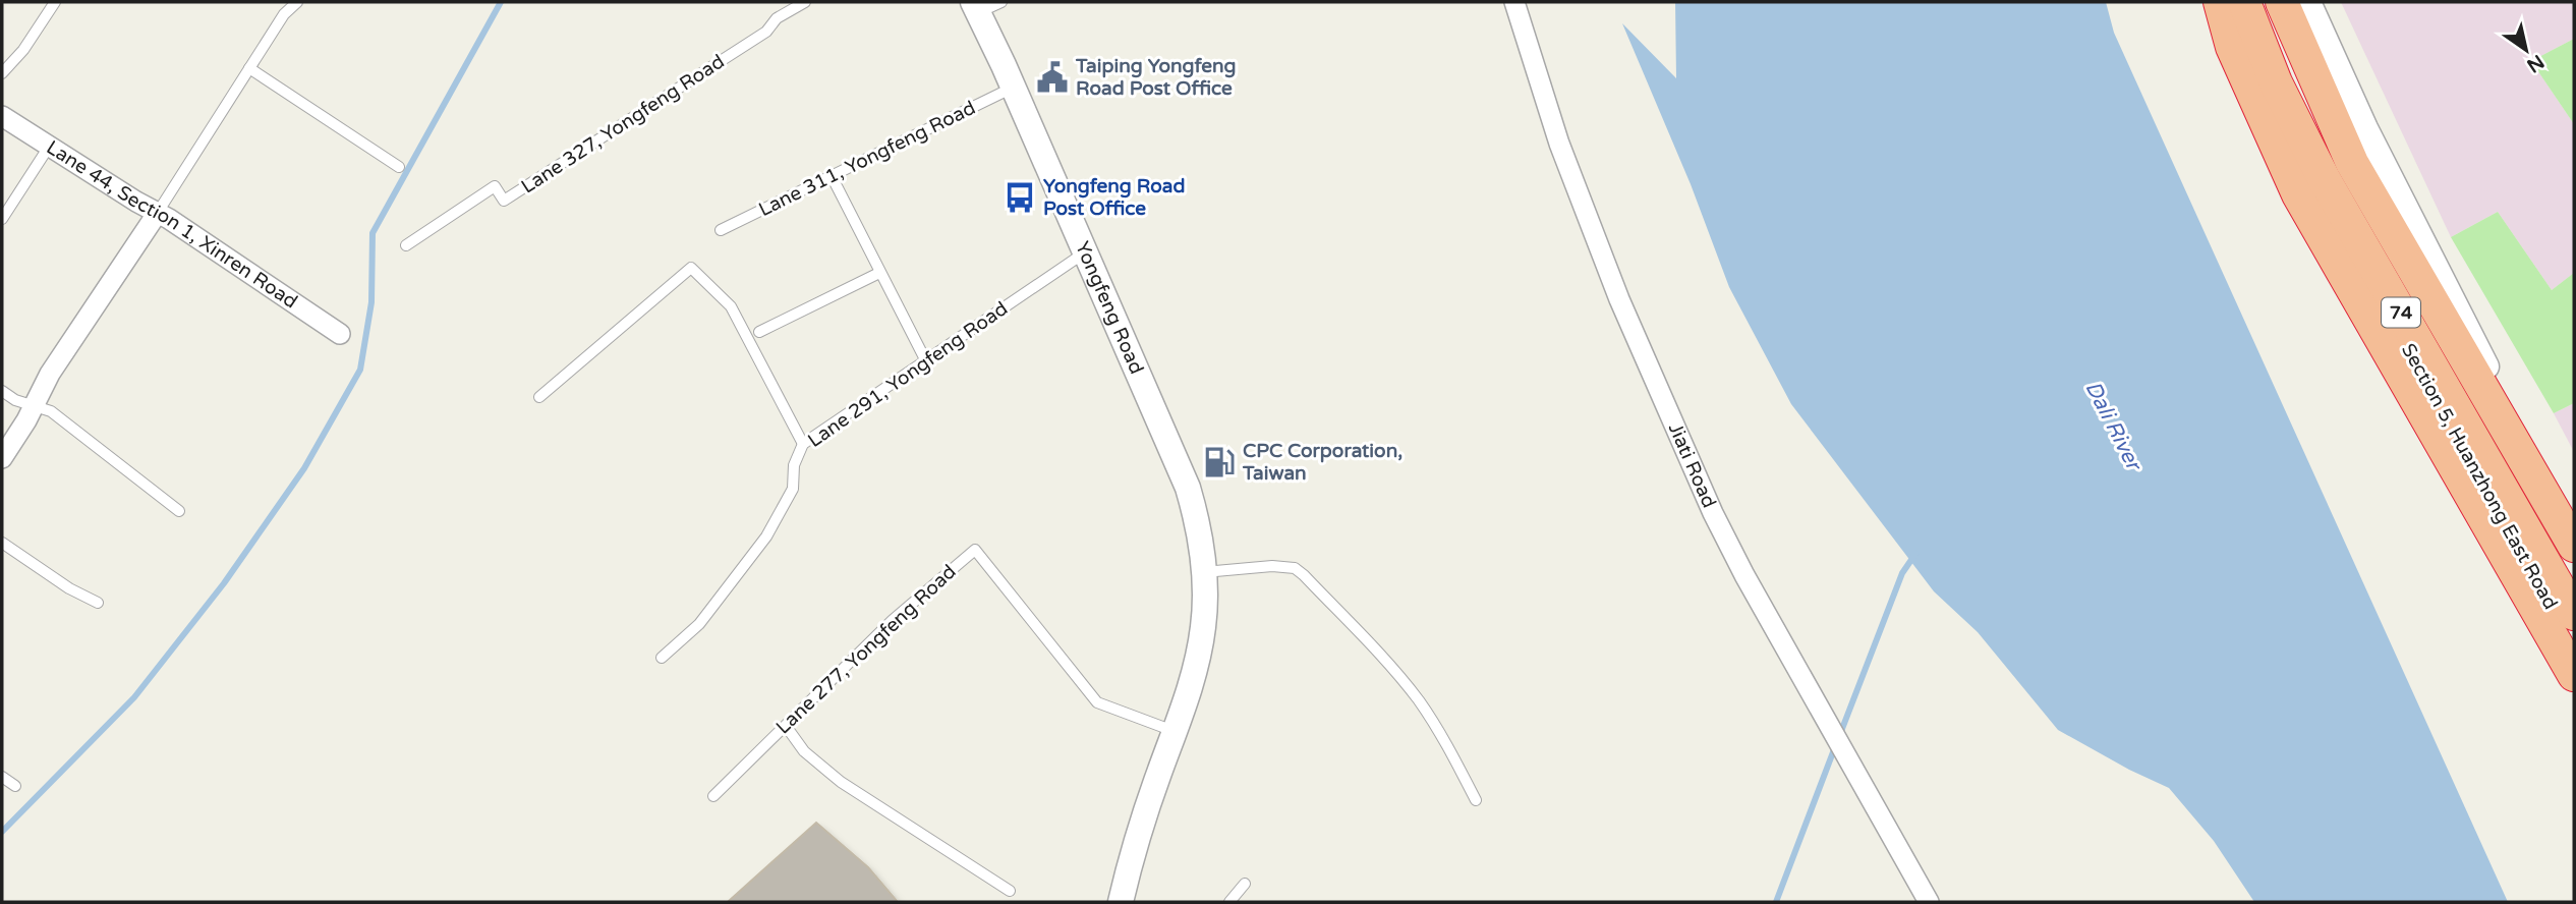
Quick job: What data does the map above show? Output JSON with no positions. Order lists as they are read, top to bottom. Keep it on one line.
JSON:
{"streets":{"highway":["74"],"street":["Lane 44, Section 1, Xinren Road","Yongfeng Road","Jiati Road","Section 5, Huanzhong East Road"],"lane":["Lane 327, Yongfeng Road","Lane 311, Yongfeng Road","Lane 291, Yongfeng Road","Lane 277, Yongfeng Road"]},"crossings":[["Lane 311, Yongfeng Road","Yongfeng Road"],["Yongfeng Road","Lane 291, Yongfeng Road"],["Yongfeng Road","Lane 277, Yongfeng Road"]],"water":["Dali River"],"places":{"public building":["Taiping Yongfeng Road Post Office"],"bus stop":["Yongfeng Road Post Office"],"fuel station":["CPC Corporation, Taiwan"]},"north":"bottom right"}
